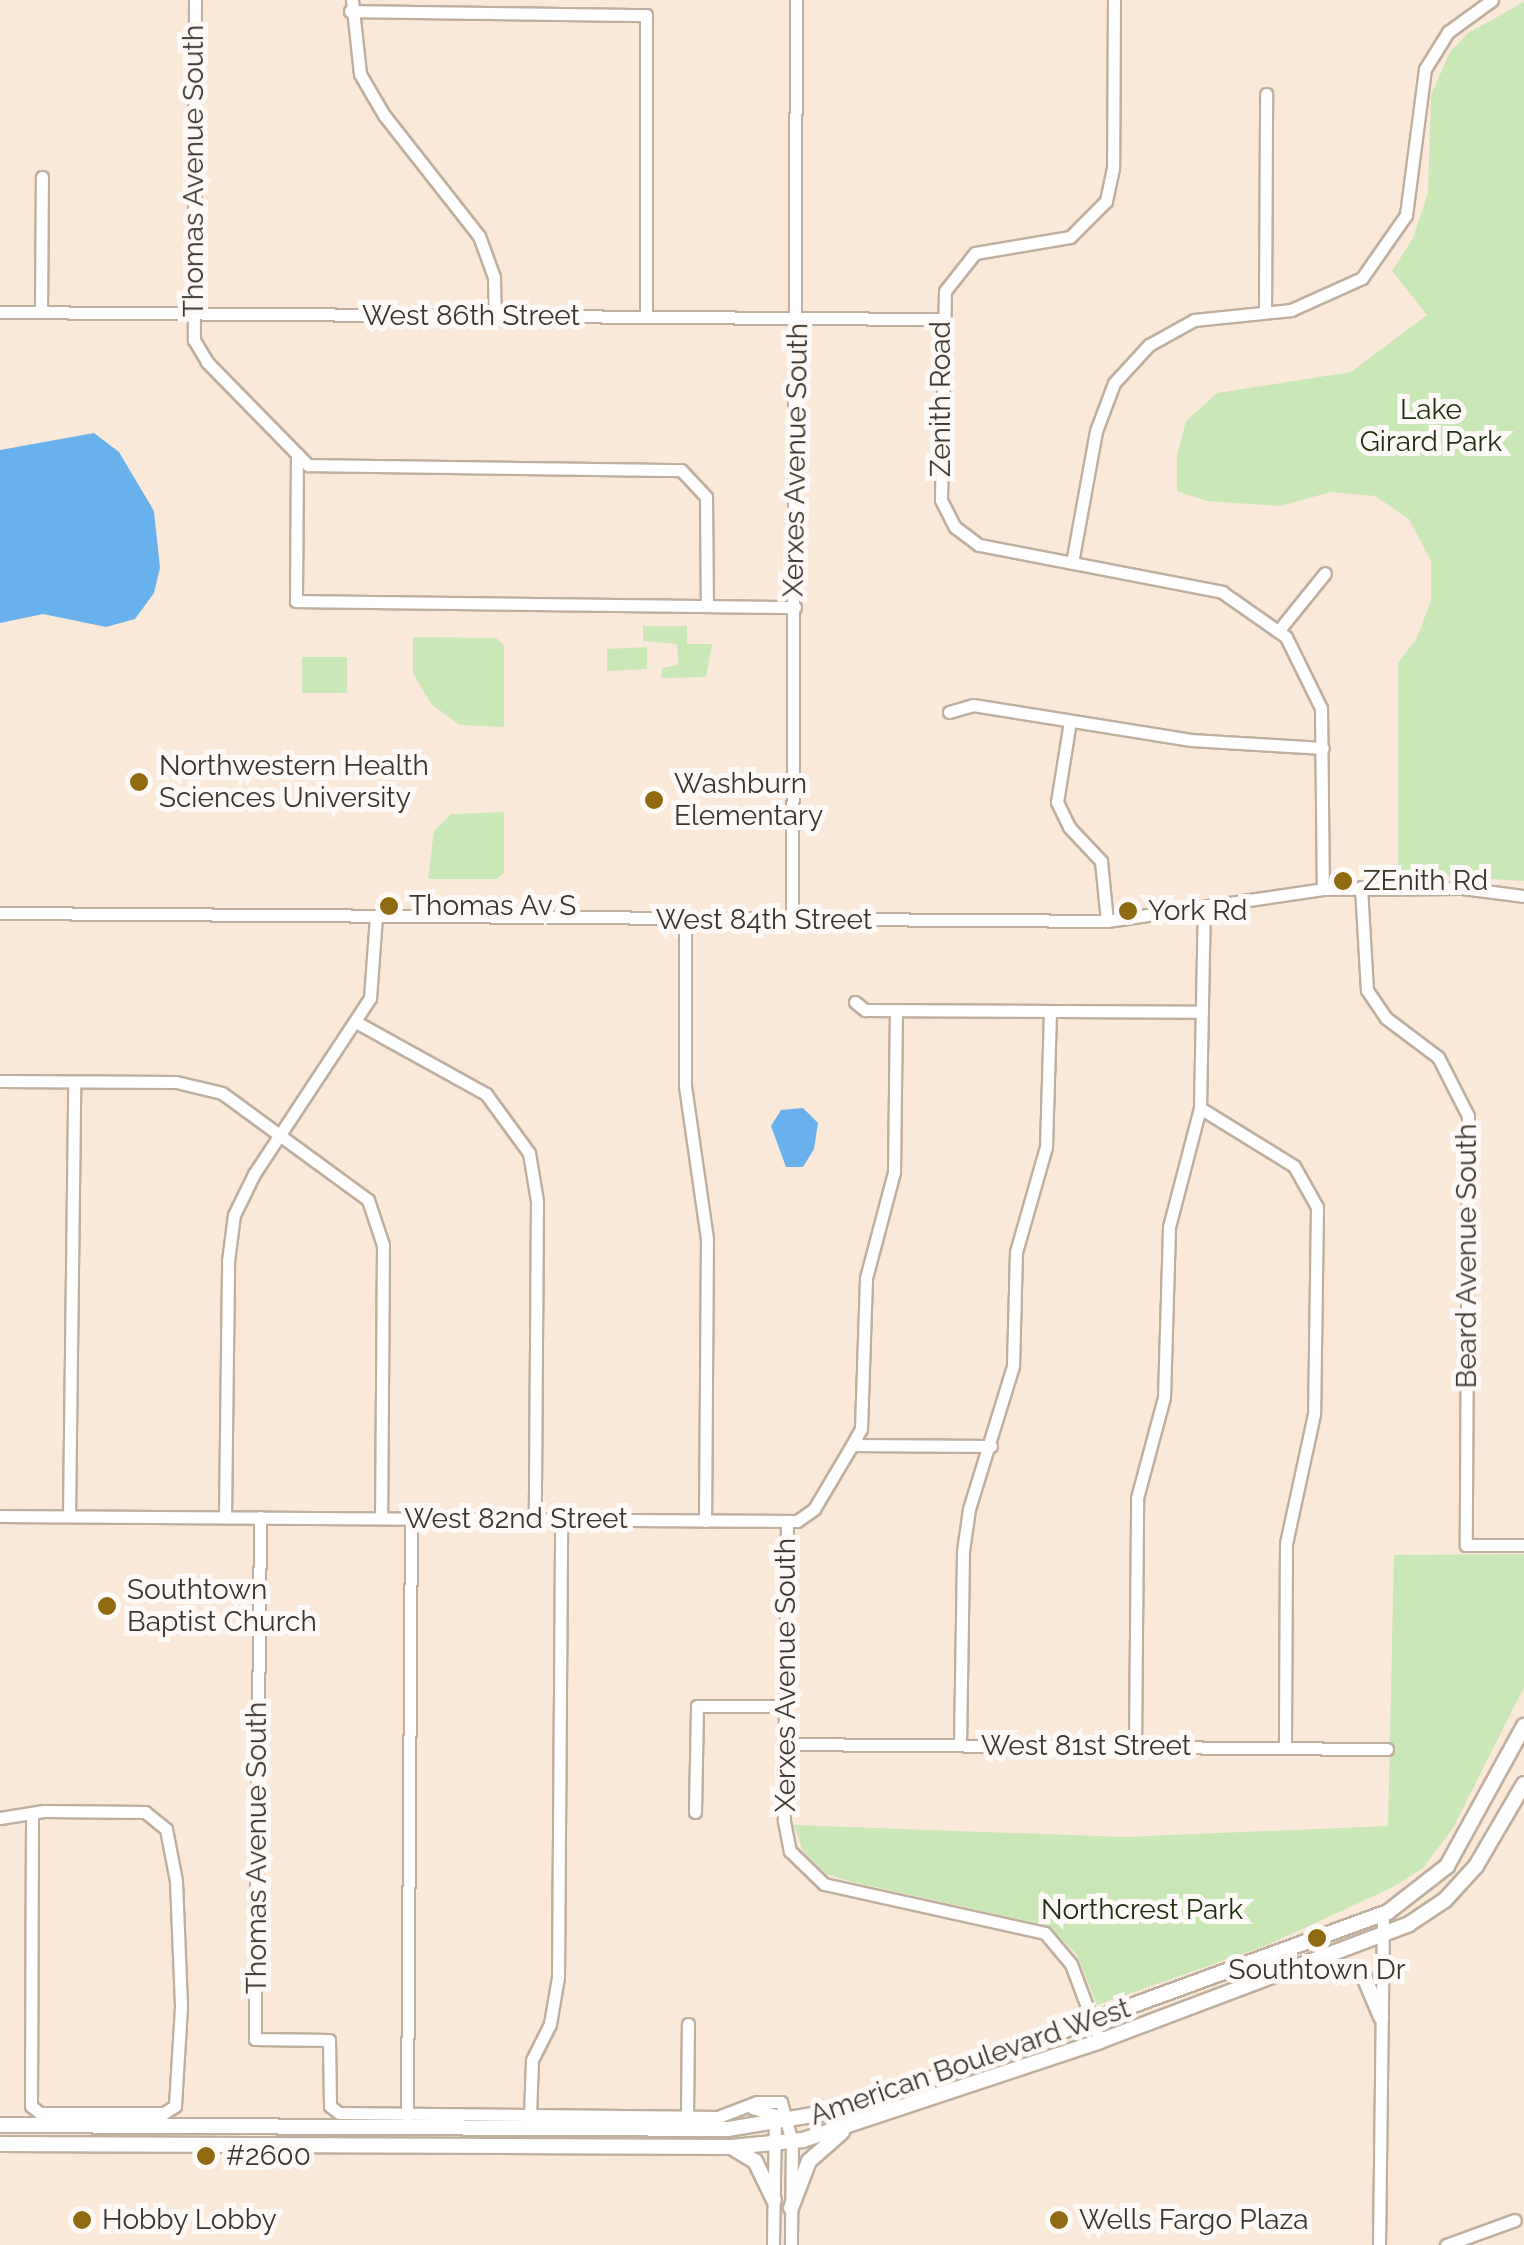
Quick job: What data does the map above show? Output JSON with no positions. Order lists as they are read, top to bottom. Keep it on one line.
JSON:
{"streets":{"main road":["American Boulevard West"],"street":["Thomas Avenue South","West 86th Street","Zenith Road","Xerxes Avenue South","West 84th Street","Beard Avenue South","West 82nd Street","West 81st Street"]},"crossings":[["Thomas Avenue South","West 86th Street"],["Thomas Avenue South","West 82nd Street"],["West 86th Street","Zenith Road"],["West 86th Street","Xerxes Avenue South"],["Zenith Road","West 84th Street"],["Xerxes Avenue South","West 84th Street"],["Xerxes Avenue South","West 82nd Street"],["Xerxes Avenue South","West 81st Street"],["Xerxes Avenue South","American Boulevard West"],["West 84th Street","Beard Avenue South"]],"parks":["Lake Girard Park","Northcrest Park"],"places":["Northwestern Health Sciences University","Washburn Elementary","ZEnith Rd","Thomas Av S","York Rd","Southtown Baptist Church","Southtown Dr","#2600","Hobby Lobby","Wells Fargo Plaza"]}
